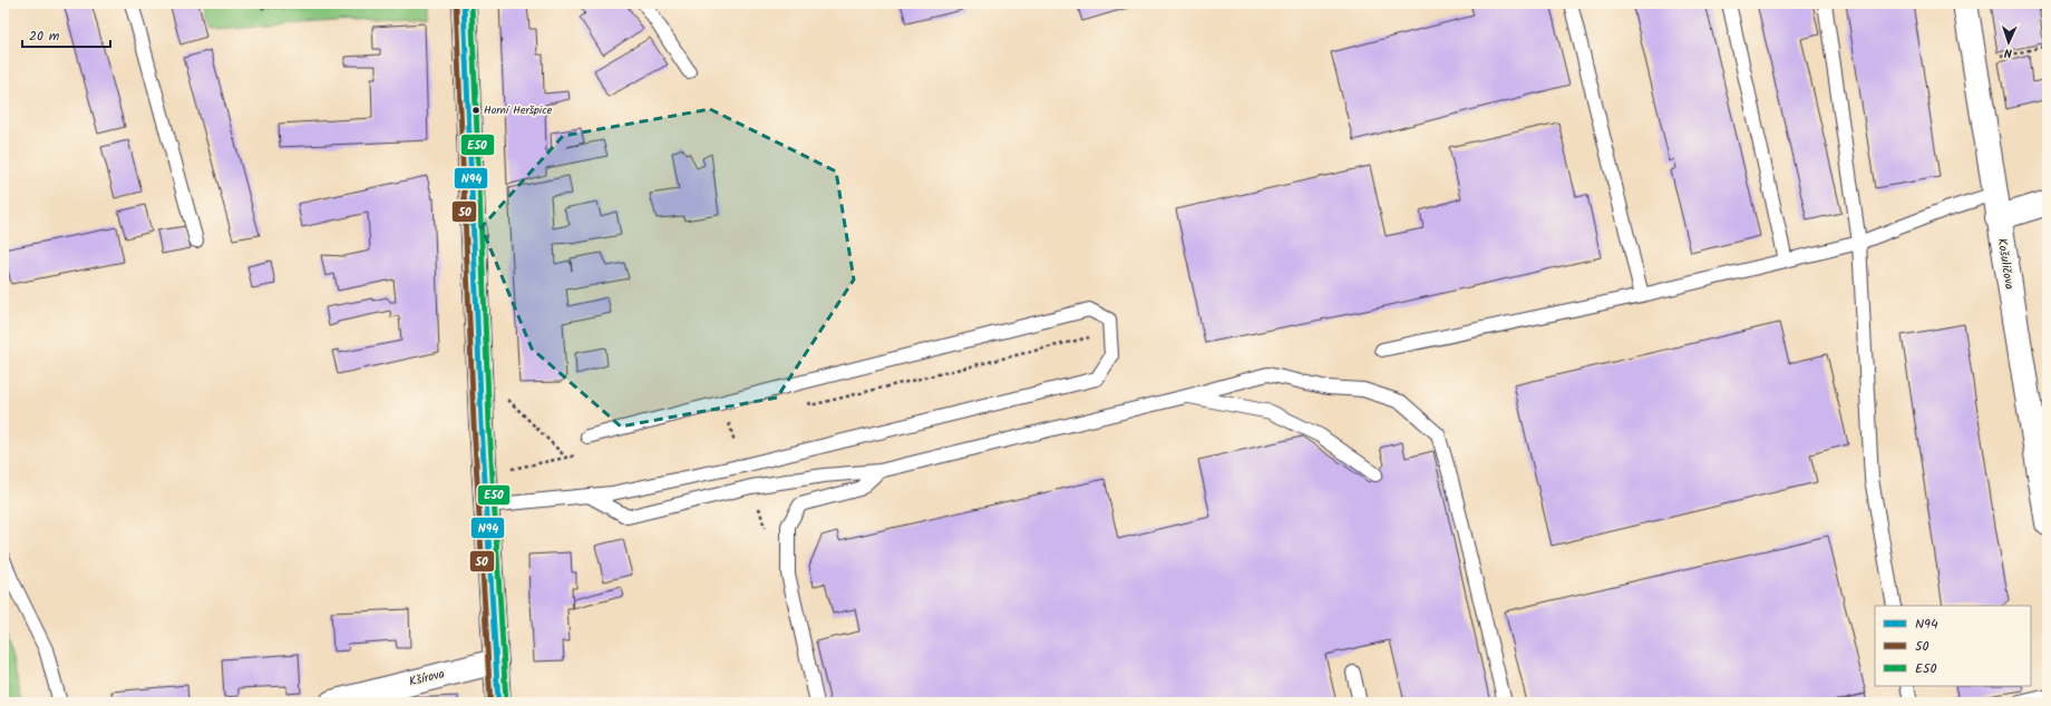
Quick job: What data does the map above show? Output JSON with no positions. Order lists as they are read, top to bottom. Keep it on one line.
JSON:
{"streets":{"street":["Košuličova","Kšírova"]},"places":["Horní Heršpice"],"lines":["transit line N94","transit line 50","transit line E50"],"legend":["N94","50","E50"],"scale_bar":"20 m","north":"bottom"}
